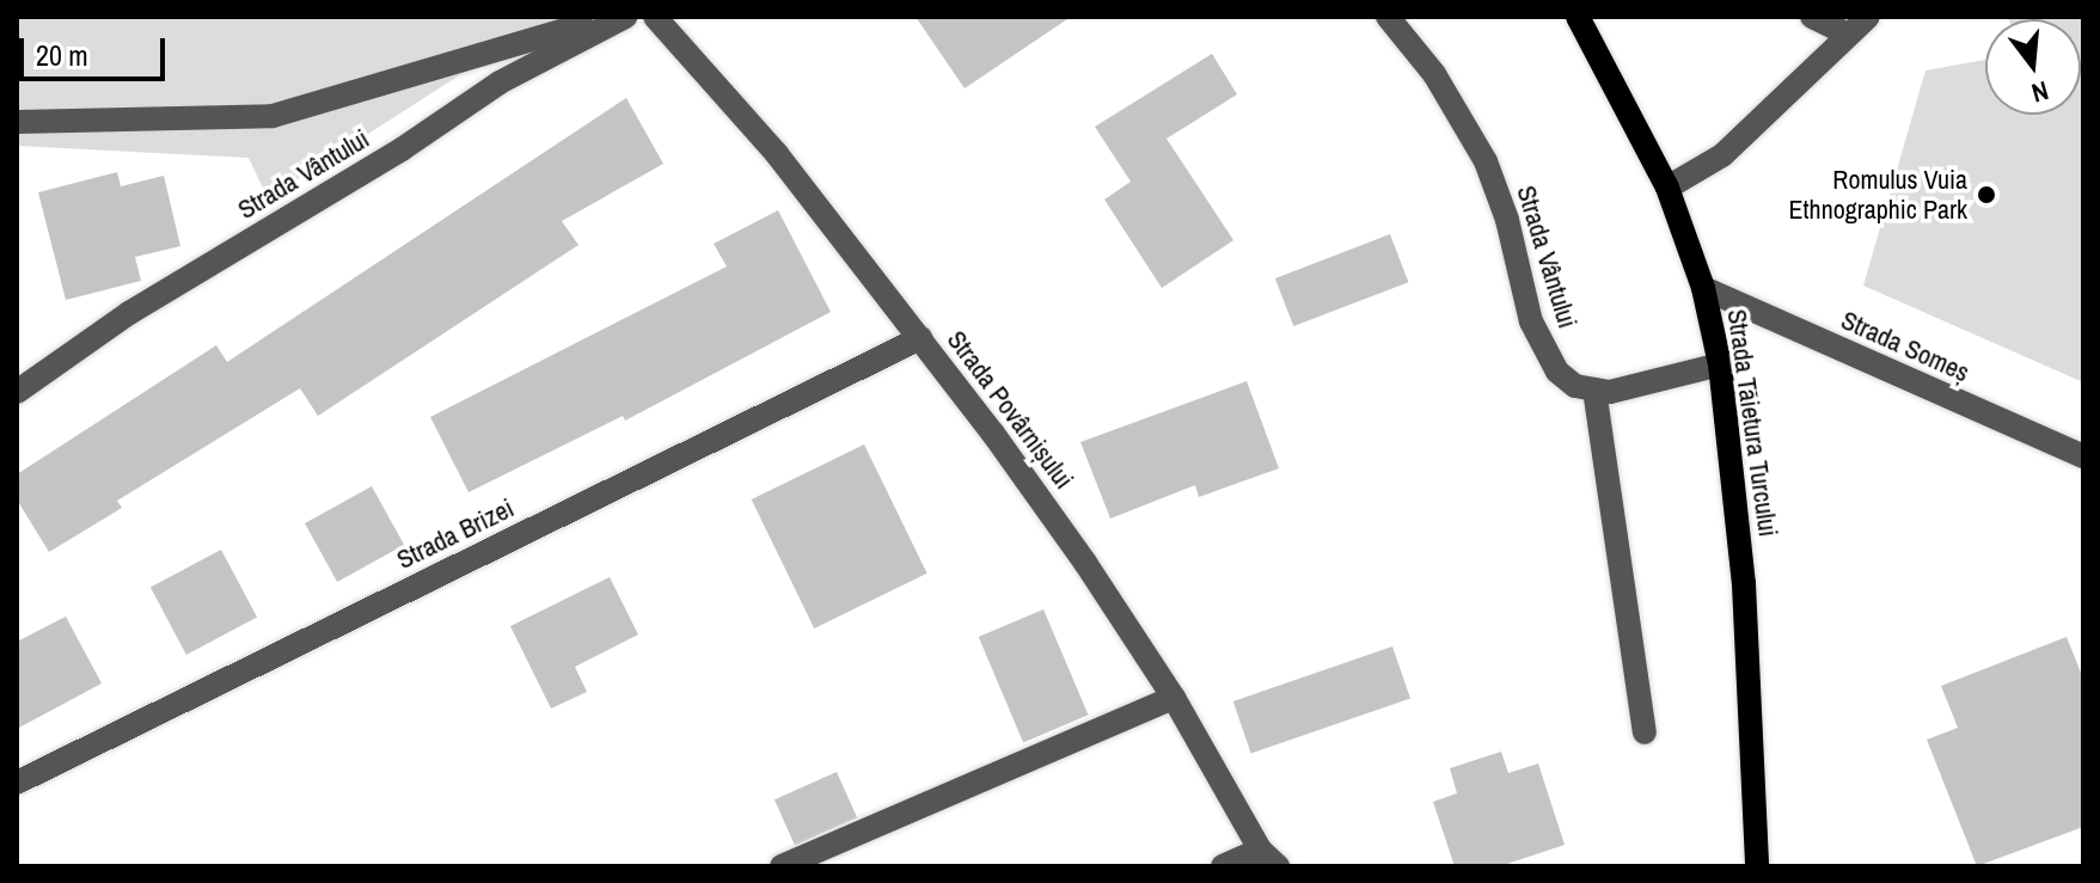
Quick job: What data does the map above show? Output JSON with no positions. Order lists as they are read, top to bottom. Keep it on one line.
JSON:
{"streets":{"main road":["Strada Tăietura Turcului"],"street":["Strada Vântului","Strada Someș","Strada Povârnișului","Strada Brizei"]},"crossings":[["Strada Someș","Strada Tăietura Turcului"],["Strada Povârnișului","Strada Brizei"]],"places":["Romulus Vuia Ethnographic Park"],"scale_bar":"20 m","north":"bottom"}
